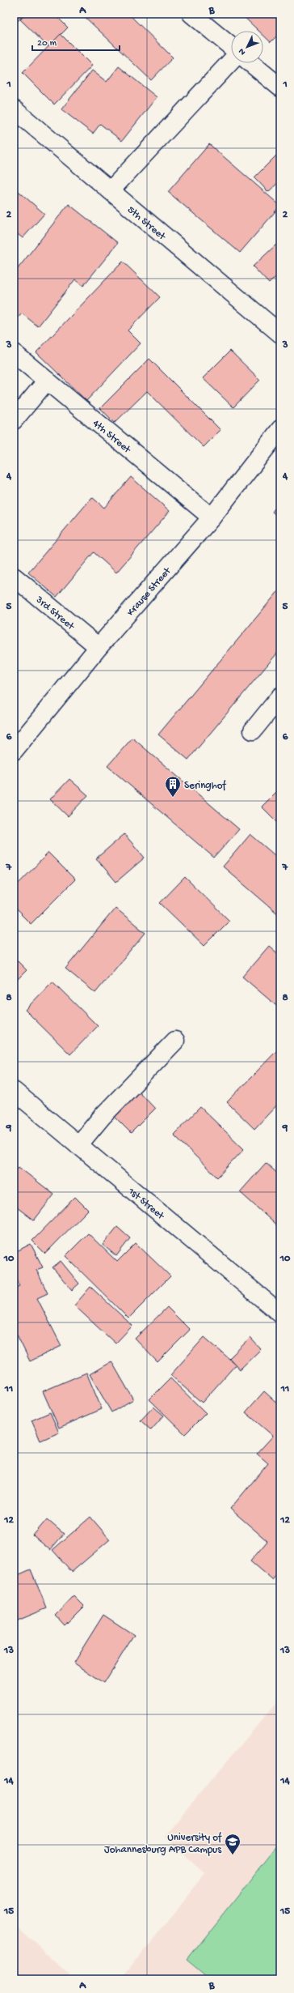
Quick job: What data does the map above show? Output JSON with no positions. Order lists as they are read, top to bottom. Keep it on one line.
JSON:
{"streets":{"street":["5th Street","4th Street","Krause Street","3rd Street","1st Street"]},"crossings":[["4th Street","Krause Street"],["Krause Street","3rd Street"]],"places":{"building":["Seringhof"],"school or university":["University of Johannesburg APB Campus"]},"scale_bar":"20 m","north":"bottom left","grid":{"columns":["A","B"],"rows":["1","2","3","4","5","6","7","8","9","10","11","12","13","14","15"]}}
